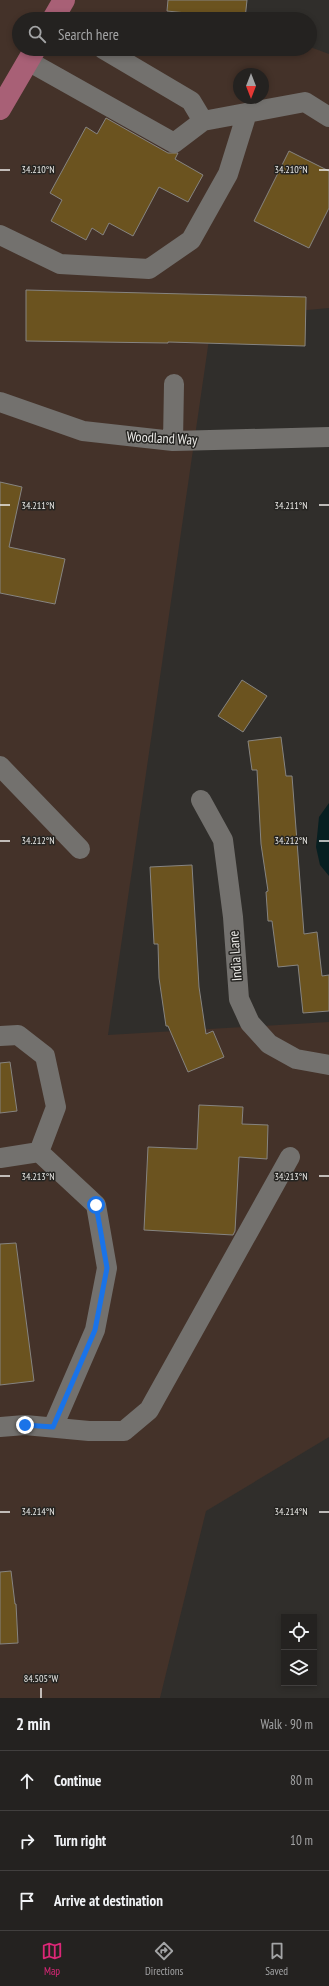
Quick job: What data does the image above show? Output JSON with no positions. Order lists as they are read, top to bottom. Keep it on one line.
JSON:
{"streets":{"street":["Woodland Way","India Lane"]},"north":"bottom","page":{"search":"Search here","heading":["2 min","Walk · 90 m"],"list":[["Continue","80 m"],["Turn right","10 m"],"Arrive at destination"],"nav":["Map","Directions","Saved"]},"coordinates":["34.210°N","34.211°N","34.212°N","34.213°N","34.214°N","84.505°W"]}
